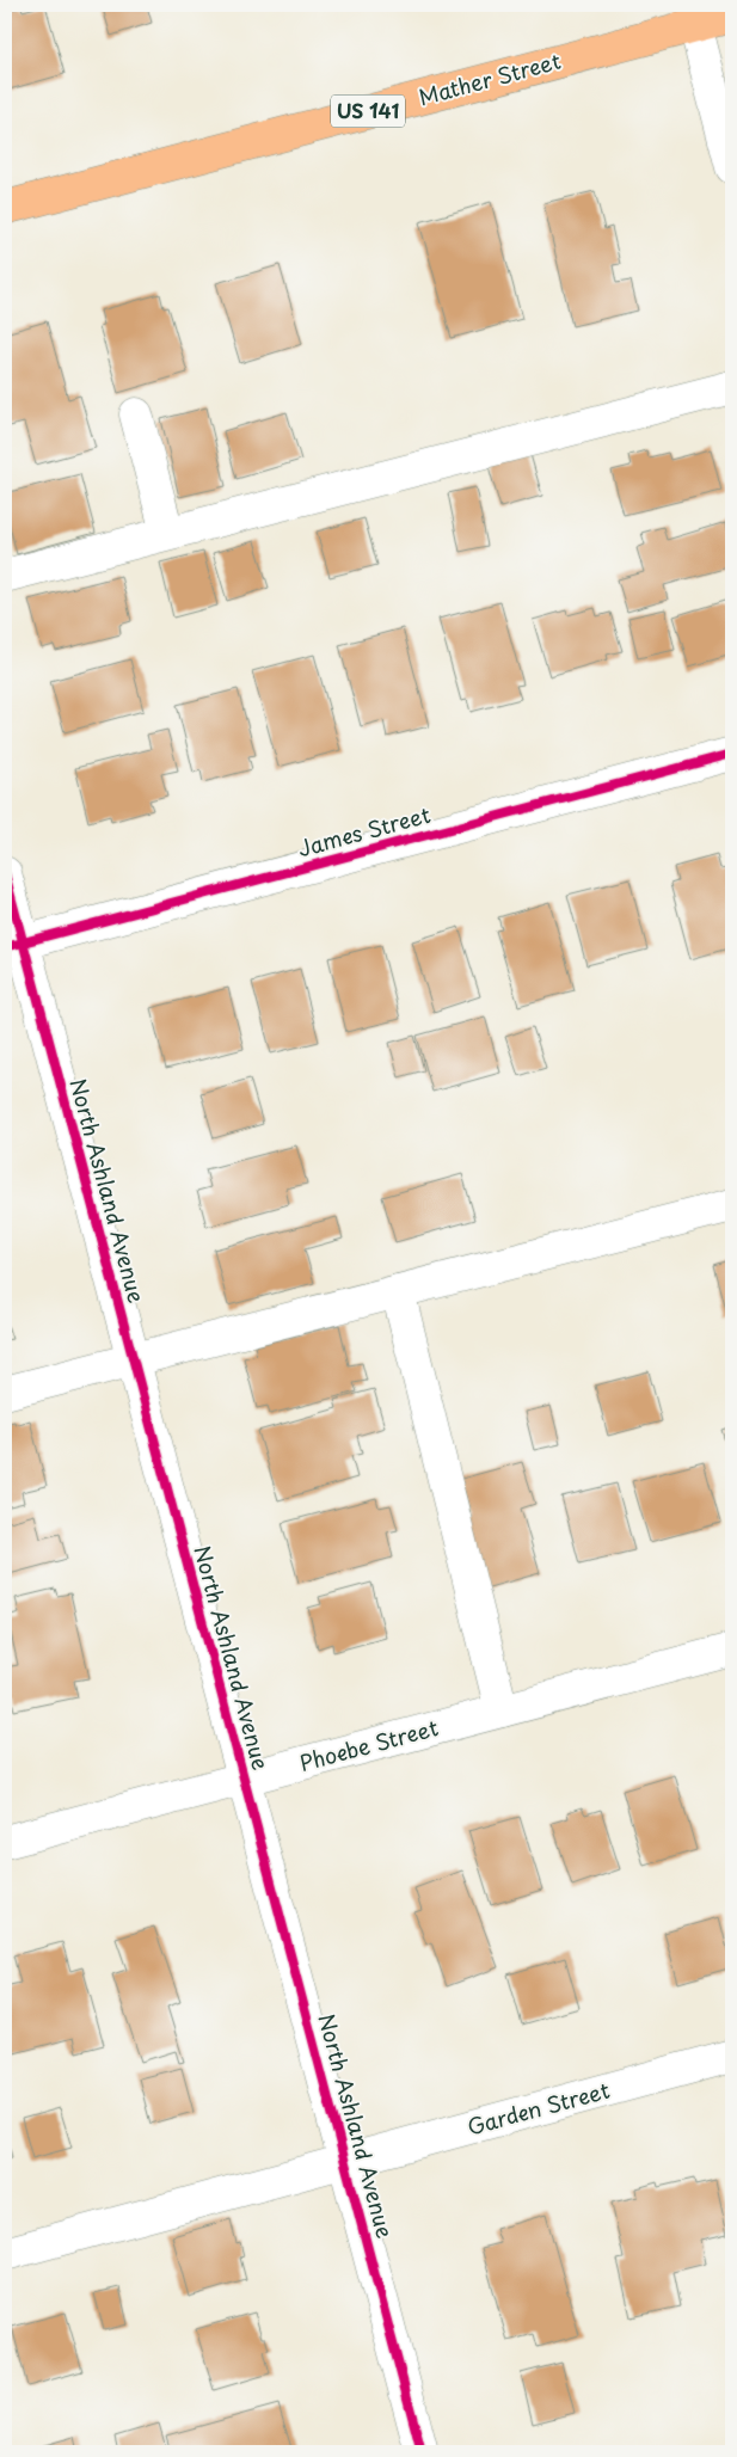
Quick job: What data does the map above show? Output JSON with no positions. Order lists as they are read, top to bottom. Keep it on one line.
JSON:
{"streets":{"main road":["Mather Street","US 141"],"street":["James Street","North Ashland Avenue","Phoebe Street","Garden Street"]},"crossings":[["James Street","North Ashland Avenue"],["North Ashland Avenue","Phoebe Street"],["North Ashland Avenue","Garden Street"]]}
